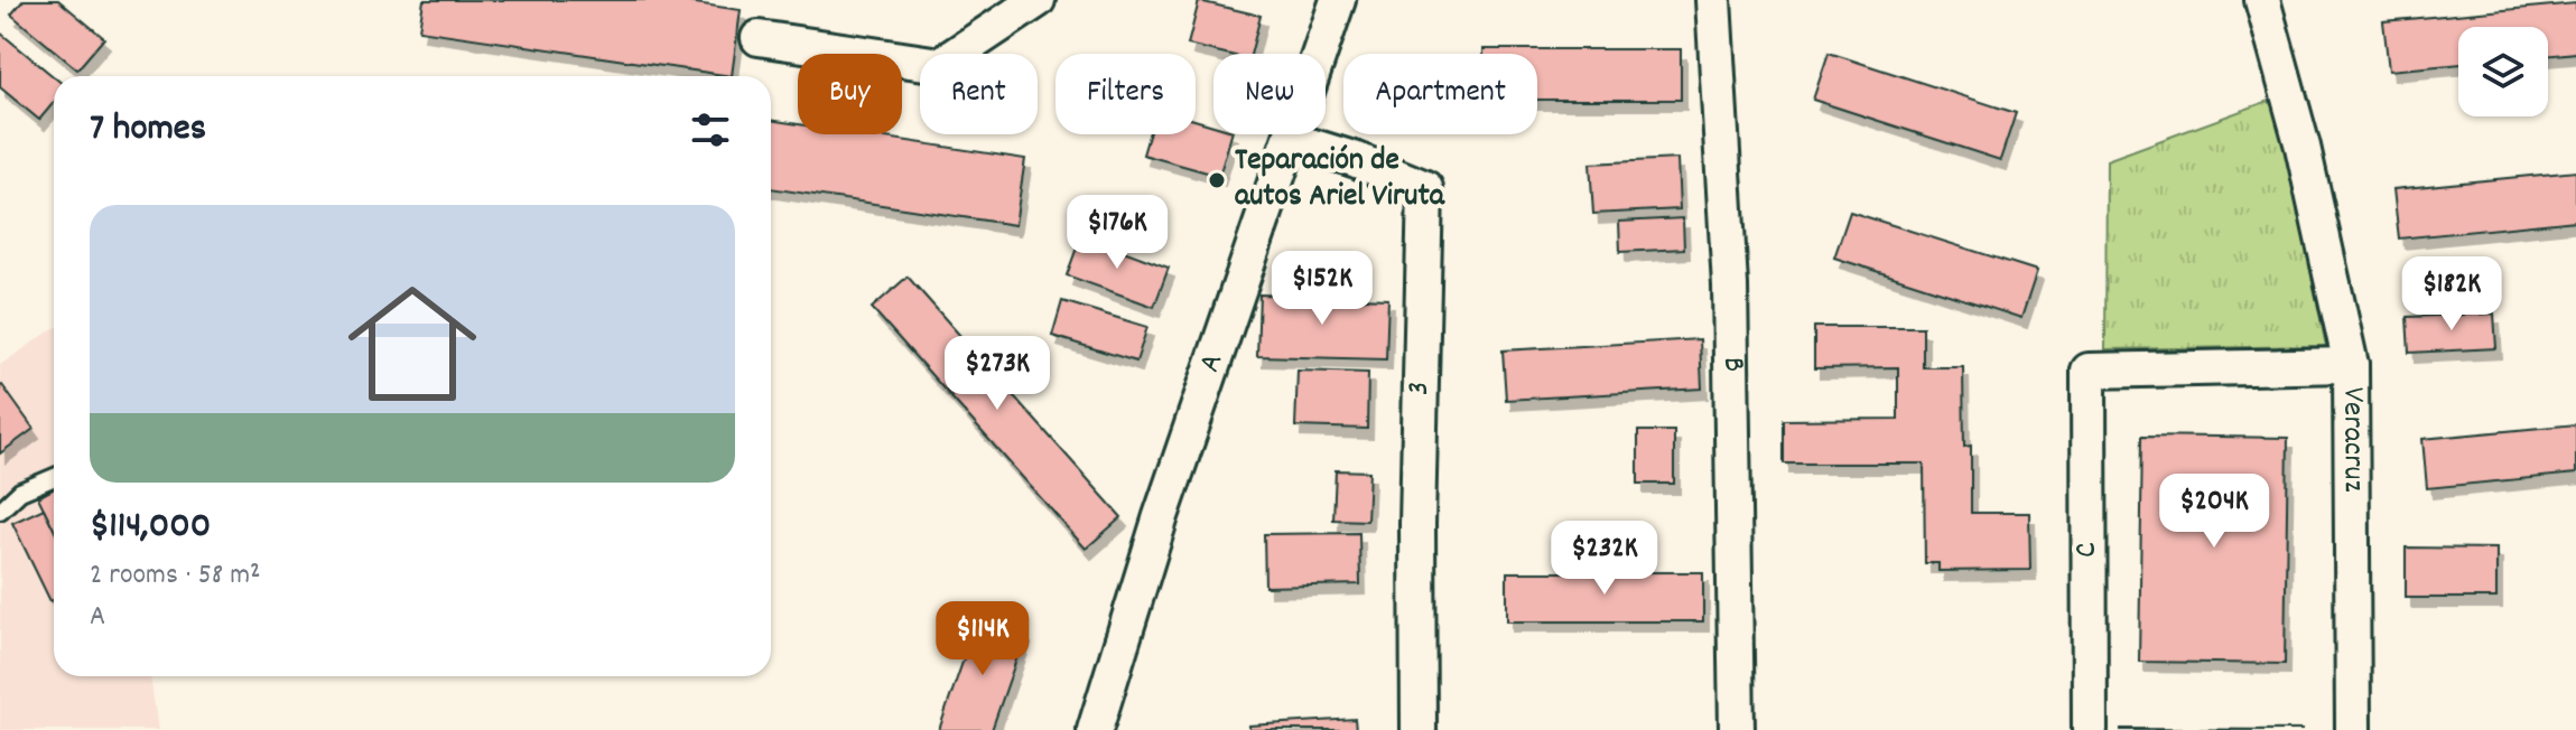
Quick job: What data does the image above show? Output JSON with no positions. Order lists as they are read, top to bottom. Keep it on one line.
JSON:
{"streets":{"street":["A","B","3","Veracruz","C"]},"crossings":[["A","3"],["Veracruz","C"]],"places":["Teparación de autos Ariel Viruta"],"page":{"chip":["Buy","Rent","Filters","New","Apartment"],"heading":"7 homes","list":[{"name":"$114,000","note":"2 rooms · 58 m² · A"}],"price":["$176K","$152K","$182K","$273K","$204K","$232K","$114K"]}}
